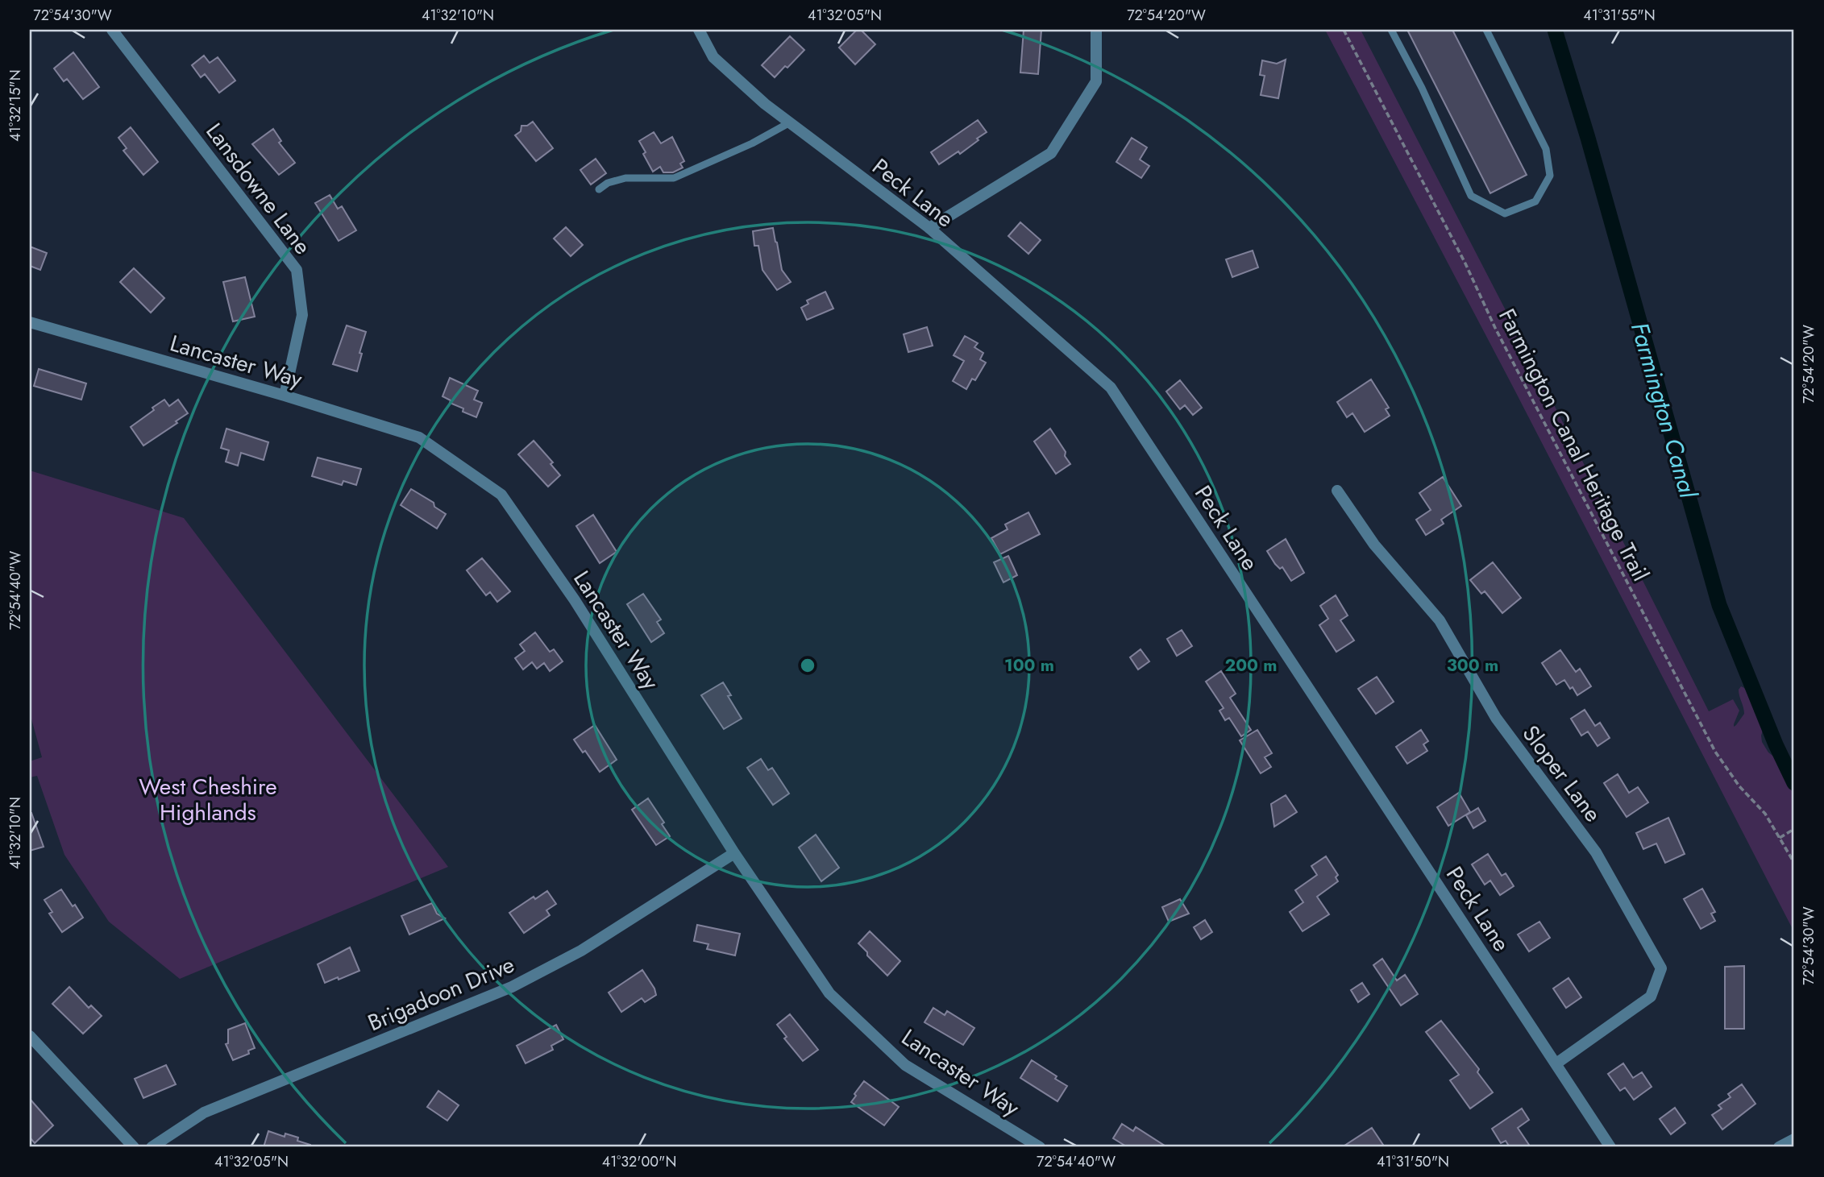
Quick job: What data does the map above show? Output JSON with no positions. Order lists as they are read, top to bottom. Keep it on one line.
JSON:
{"streets":{"street":["Lansdowne Lane","Peck Lane","Lancaster Way","Sloper Lane","Brigadoon Drive"],"path":["Farmington Canal Heritage Trail"]},"crossings":[["Lansdowne Lane","Lancaster Way"],["Peck Lane","Sloper Lane"],["Lancaster Way","Brigadoon Drive"]],"water":["Farmington Canal"],"parks":["West Cheshire Highlands"],"coordinates":["72°54'30\"W","41°32'10\"N","41°32'05\"N","72°54'20\"W","41°31'55\"N","41°32'15\"N","72°54'40\"W","41°32'00\"N","41°31'50\"N"],"rings":["100 m","200 m","300 m"]}
